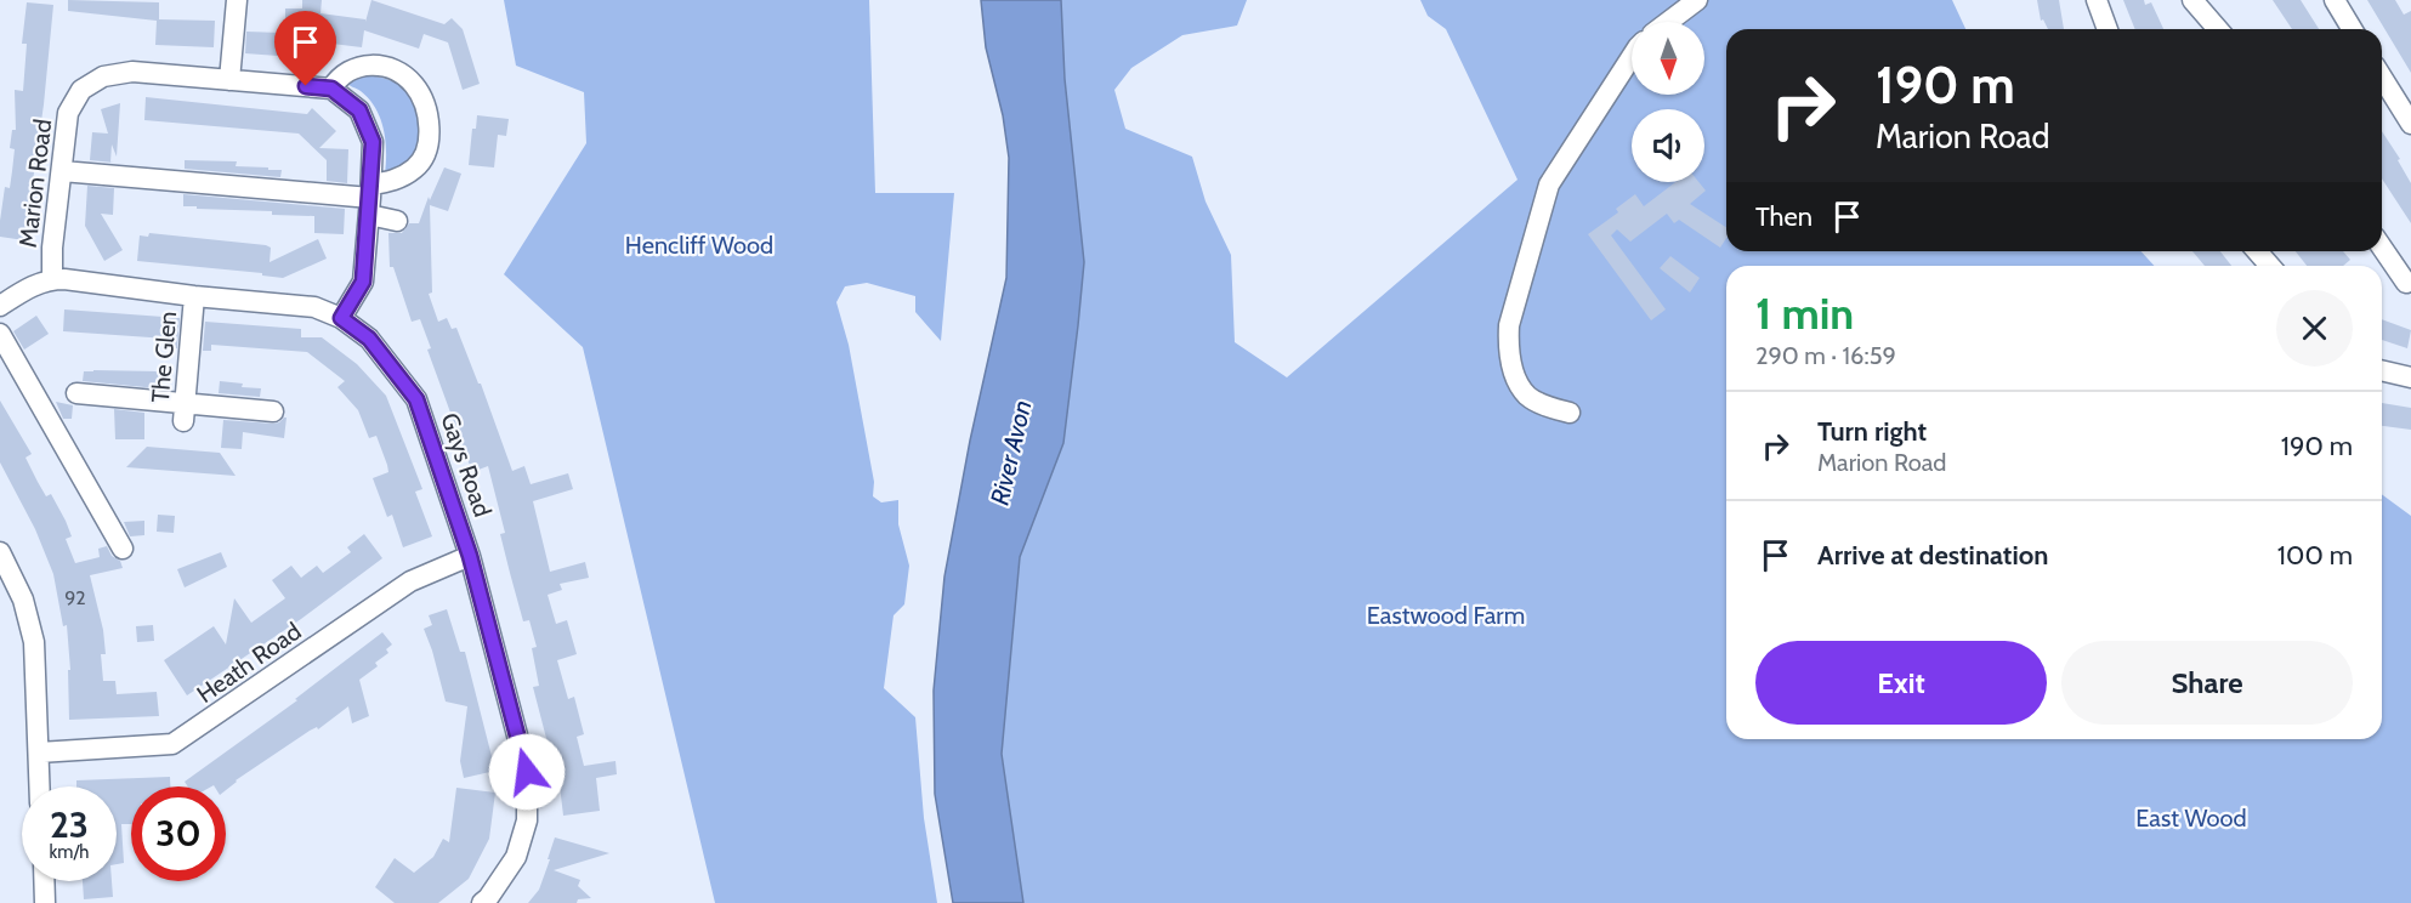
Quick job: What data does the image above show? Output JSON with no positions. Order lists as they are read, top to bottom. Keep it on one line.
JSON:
{"streets":{"street":["Marion Road","The Glen","Gays Road","Heath Road"]},"crossings":[["Marion Road","Gays Road"],["The Glen","Gays Road"],["Gays Road","Heath Road"]],"water":["River Avon"],"parks":["Hencliff Wood","Eastwood Farm","East Wood"],"house_numbers":["92"],"north":"bottom","page":{"turn":["190 m","Marion Road"],"then":"Then","heading":["1 min","290 m · 16:59"],"list":[{"name":"Turn right","note":"Marion Road","value":"190 m"},{"name":"Arrive at destination","value":"100 m"}],"buttons":["Exit","Share"],"speed":"23 km/h","limit":"30"}}
